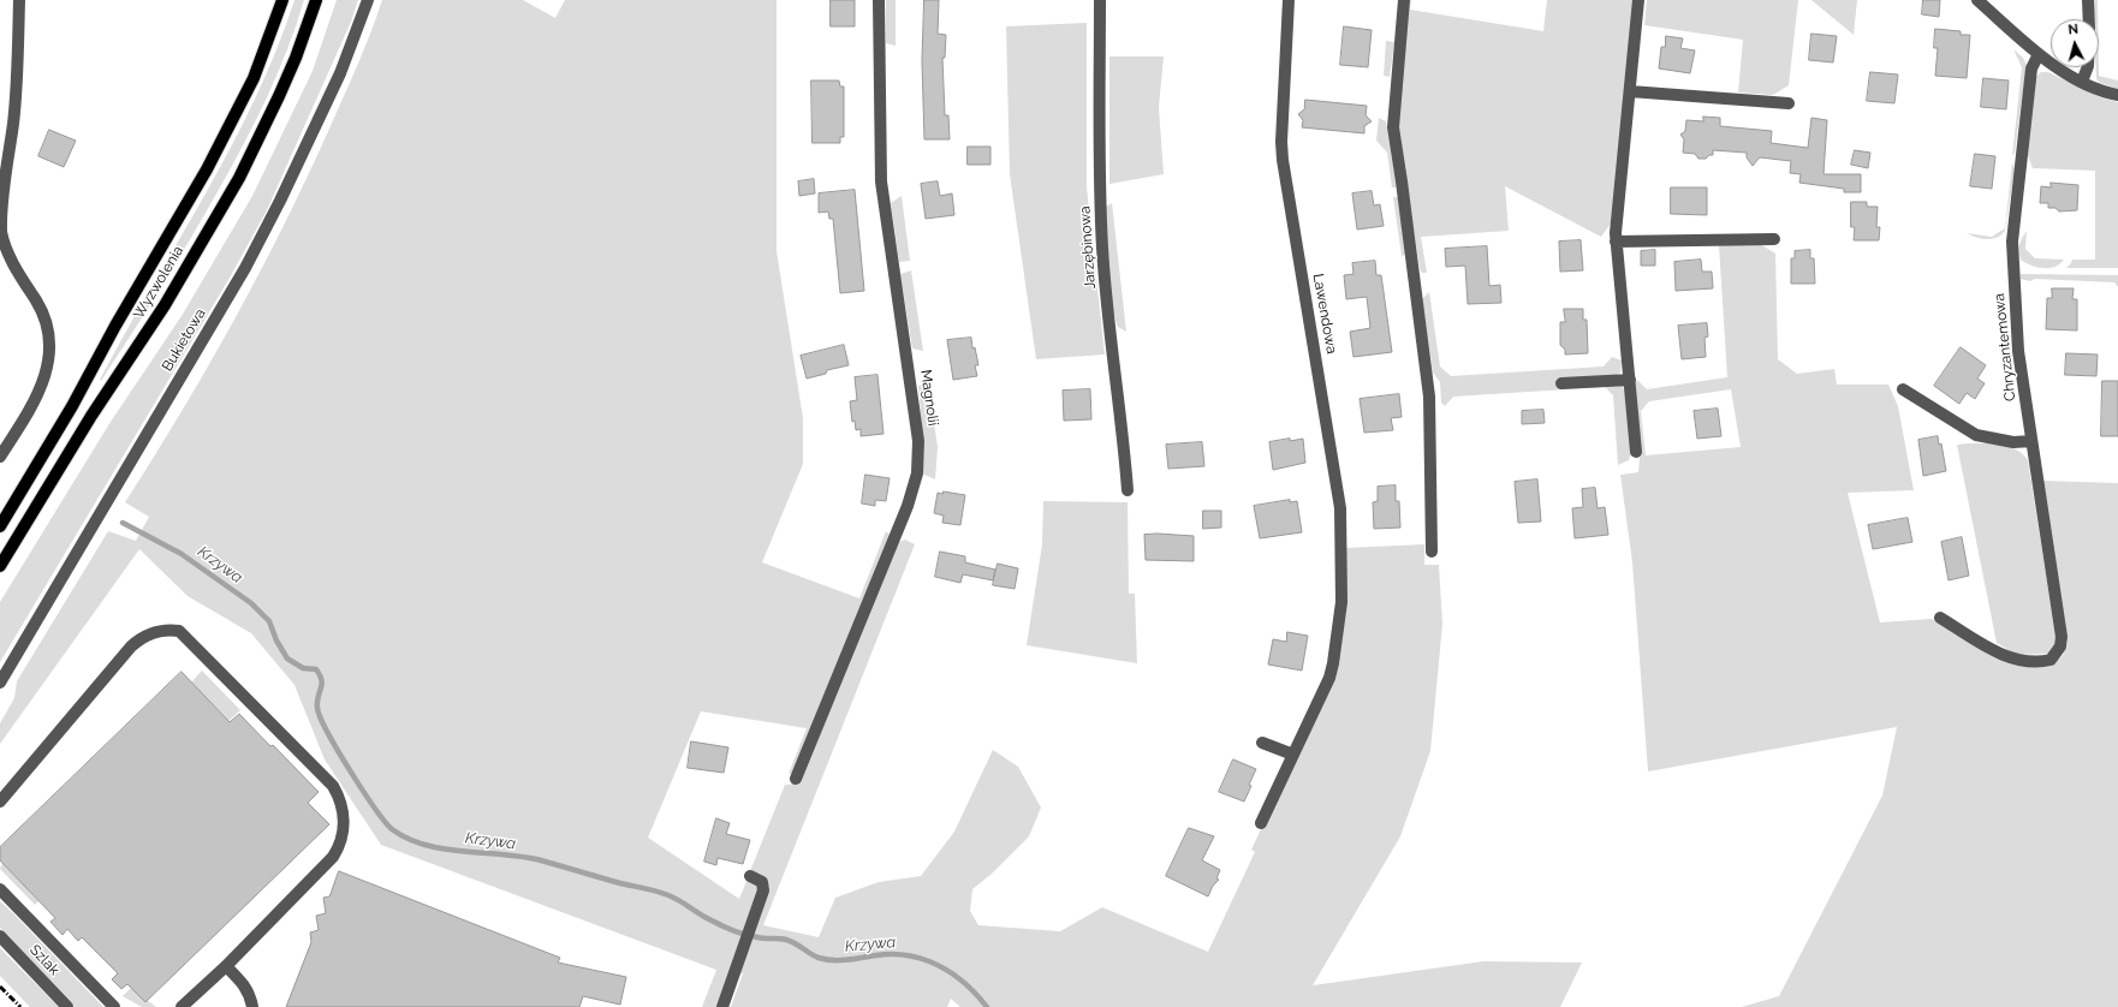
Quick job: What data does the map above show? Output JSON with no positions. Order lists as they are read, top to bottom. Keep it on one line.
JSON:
{"streets":{"main road":["Wyzwolenia"],"street":["Jarzębinowa","Lawendowa","Bukietowa","Chryzantemowa","Magnolii","Szlak"]},"water":["Krzywa"],"north":"top"}
